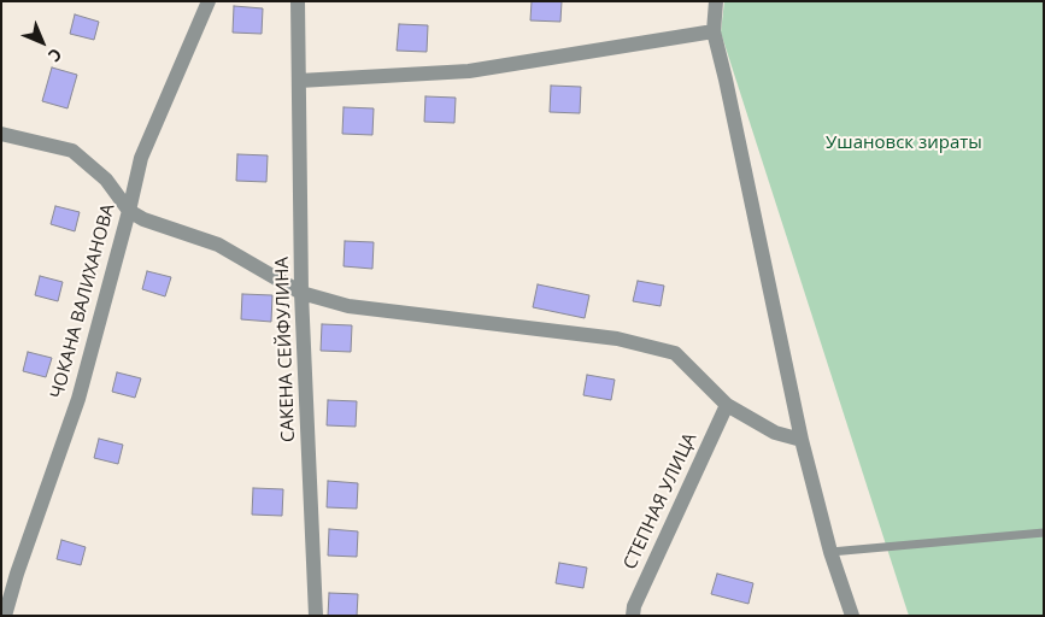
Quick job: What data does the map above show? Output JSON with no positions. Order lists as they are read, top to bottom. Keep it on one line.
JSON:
{"streets":{"street":["ЧОКАНА ВАЛИХАНОВА","САКЕНА СЕЙФУЛИНА","СТЕПНАЯ УЛИЦА"]},"parks":["Ушановск зираты"],"north":"bottom right"}
